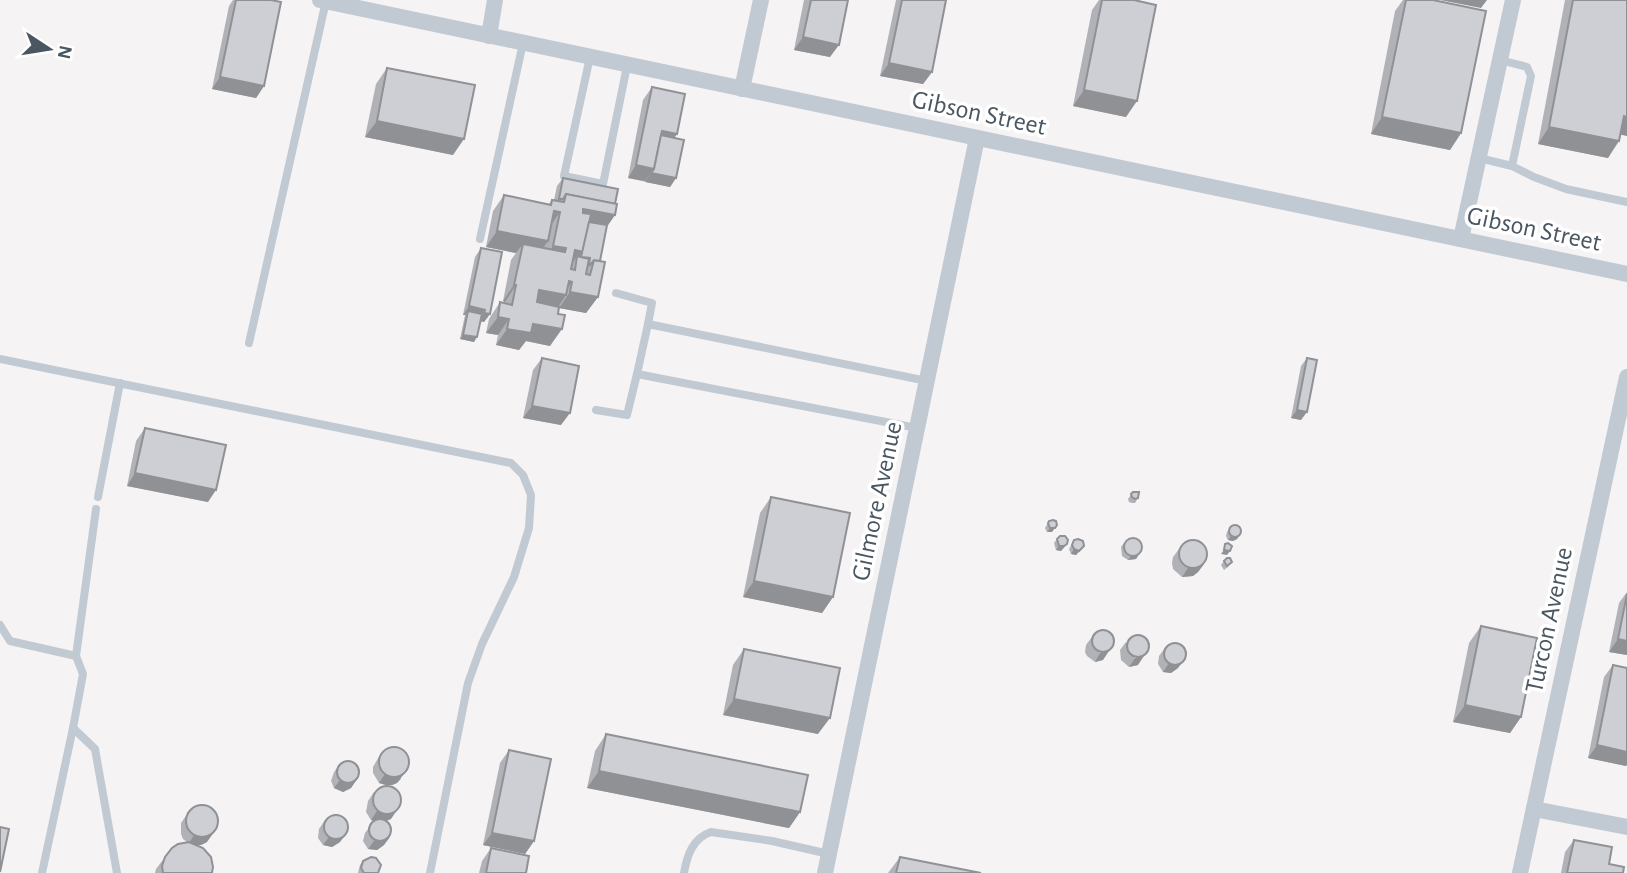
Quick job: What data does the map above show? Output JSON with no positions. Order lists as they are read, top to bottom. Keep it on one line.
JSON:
{"streets":{"street":["Gibson Street","Gilmore Avenue","Turcon Avenue"]},"crossings":[["Gibson Street","Gilmore Avenue"]],"north":"right"}
